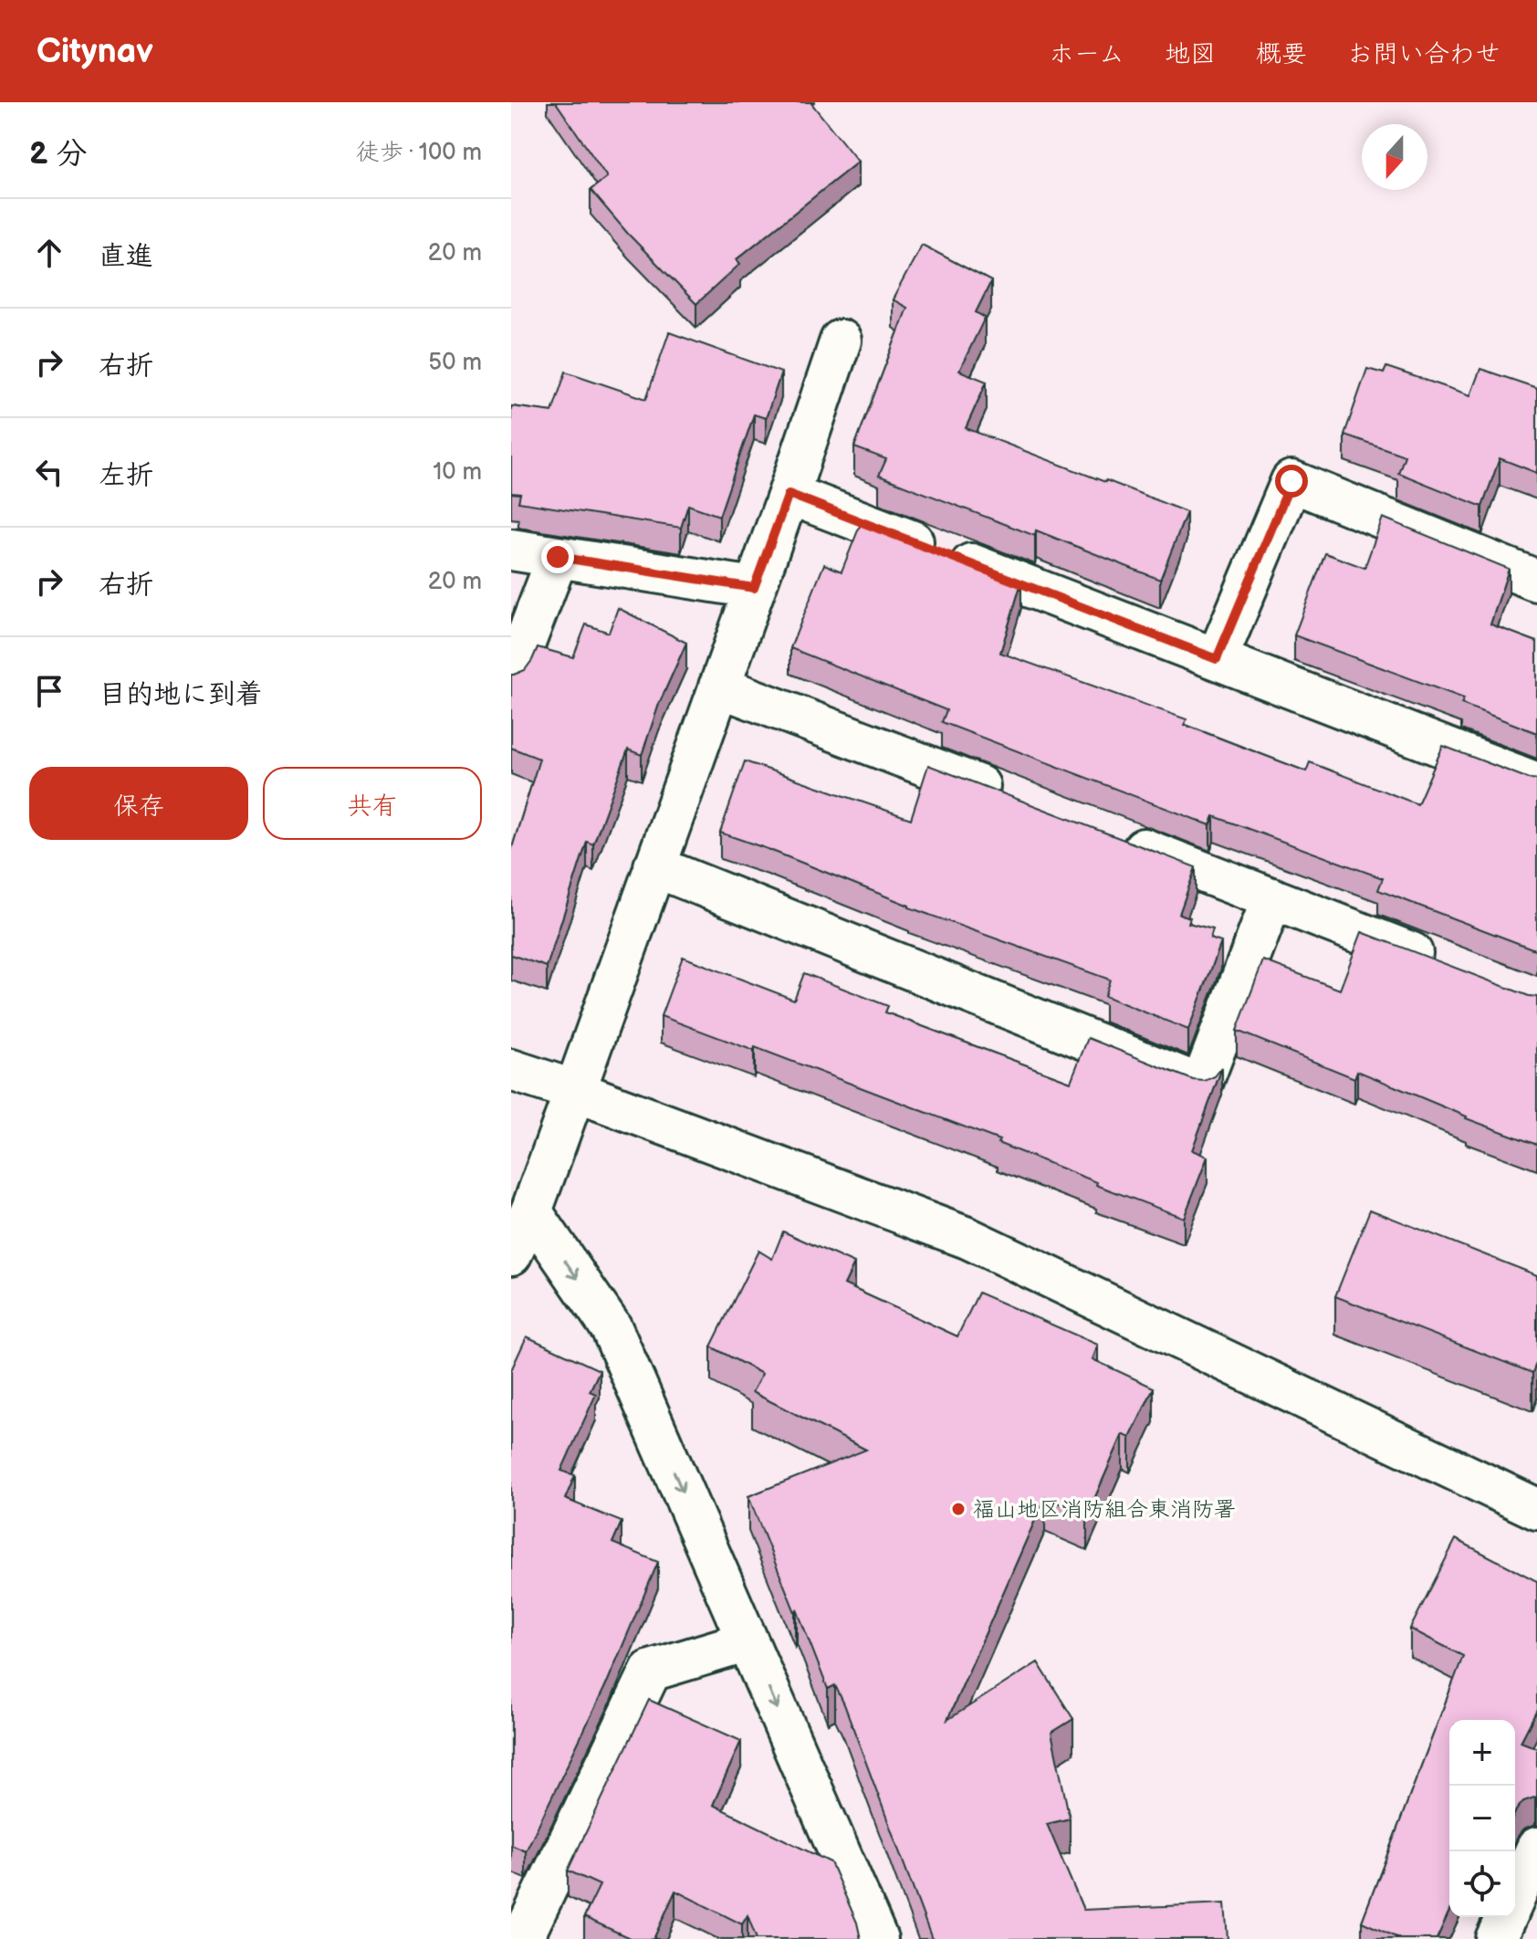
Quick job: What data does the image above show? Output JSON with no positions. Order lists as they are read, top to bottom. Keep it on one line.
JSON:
{"places":["福山地区消防組合東消防署"],"north":"bottom","page":{"header":"Citynav","nav":["ホーム","地図","概要","お問い合わせ"],"heading":["2 分","徒歩 · 100 m"],"list":[["直進","20 m"],["右折","50 m"],["左折","10 m"],["右折","20 m"],"目的地に到着"],"buttons":["保存","共有"],"map_buttons":["+","−"]}}
